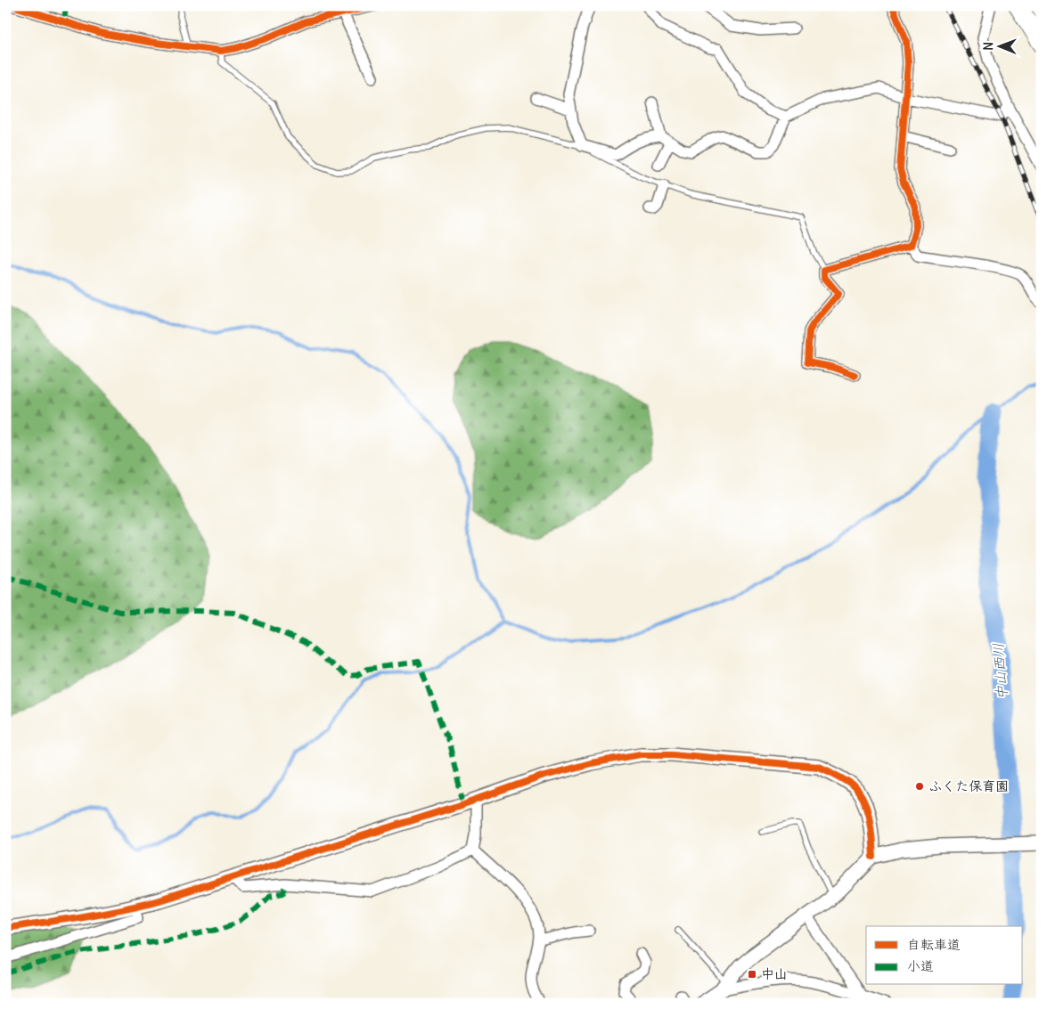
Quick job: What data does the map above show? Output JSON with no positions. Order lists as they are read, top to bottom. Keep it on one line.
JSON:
{"water":["中山西川"],"places":{"other":["ふくた保育園"],"transit":["中山"]},"legend":["自転車道","小道"],"north":"left"}
